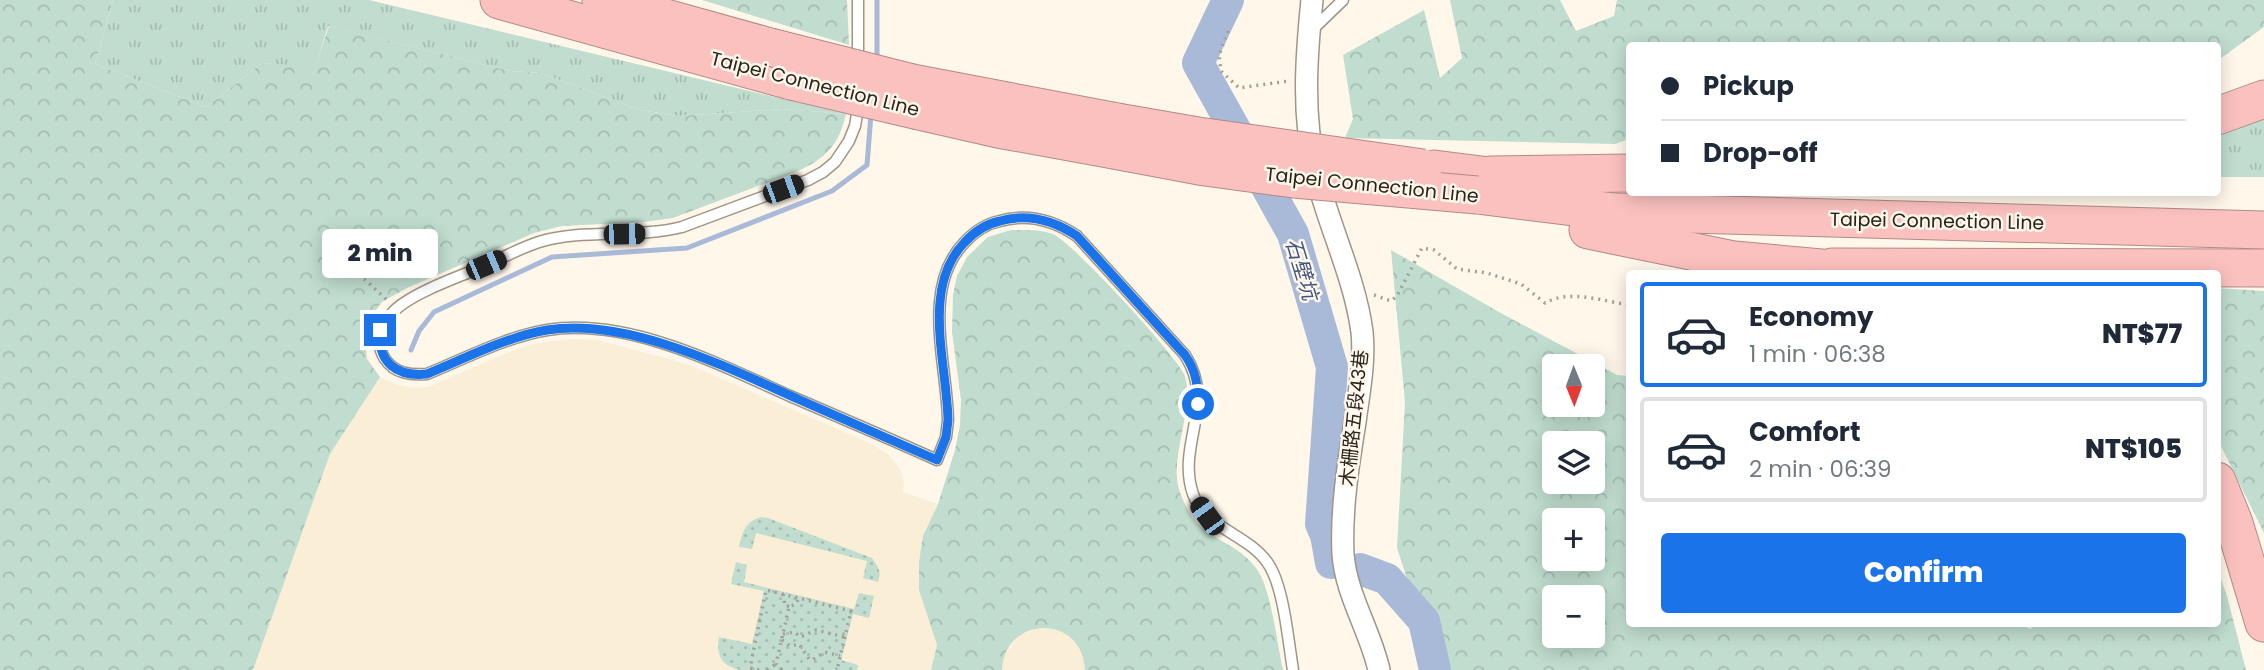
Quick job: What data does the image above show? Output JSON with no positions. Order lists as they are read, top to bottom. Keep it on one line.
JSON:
{"streets":{"highway":["Taipei Connection Line"],"street":["木柵路五段43巷"]},"water":["石壁坑"],"north":"bottom","page":{"banner":["Pickup","Drop-off"],"bubble":"2 min","list":[{"name":"Economy","note":"1 min · 06:38","value":"NT$77"},{"name":"Comfort","note":"2 min · 06:39","value":"NT$105"}],"map_buttons":["+","−"],"buttons":"Confirm"}}
